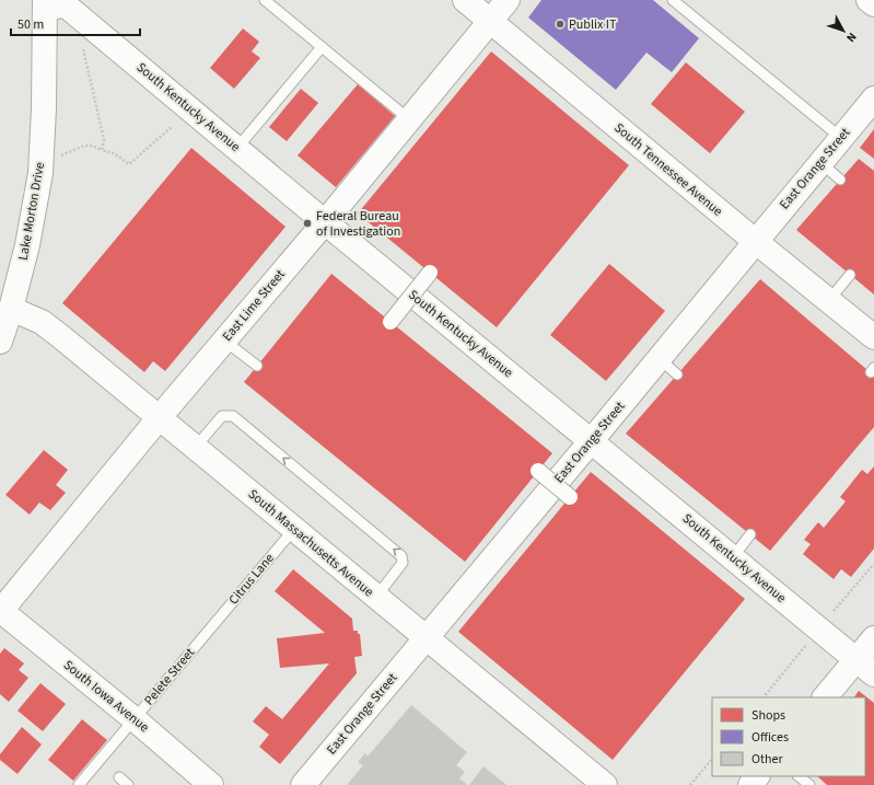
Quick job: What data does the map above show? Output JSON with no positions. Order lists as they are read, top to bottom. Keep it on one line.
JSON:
{"streets":{"street":["South Kentucky Avenue","East Orange Street","South Tennessee Avenue","Lake Morton Drive","East Lime Street","South Massachusetts Avenue","South Iowa Avenue"],"lane":["Citrus Lane","Pelete Street"]},"crossings":[["South Kentucky Avenue","East Orange Street"],["South Kentucky Avenue","Lake Morton Drive"],["South Kentucky Avenue","East Lime Street"],["East Orange Street","South Tennessee Avenue"],["East Orange Street","South Massachusetts Avenue"],["South Tennessee Avenue","East Lime Street"],["Lake Morton Drive","South Massachusetts Avenue"],["East Lime Street","South Massachusetts Avenue"],["East Lime Street","South Iowa Avenue"],["South Massachusetts Avenue","Citrus Lane"],["Citrus Lane","Pelete Street"],["Pelete Street","South Iowa Avenue"]],"places":["Publix IT","Federal Bureau of Investigation"],"legend":["Shops","Offices","Other"],"scale_bar":"50 m","north":"bottom right"}
